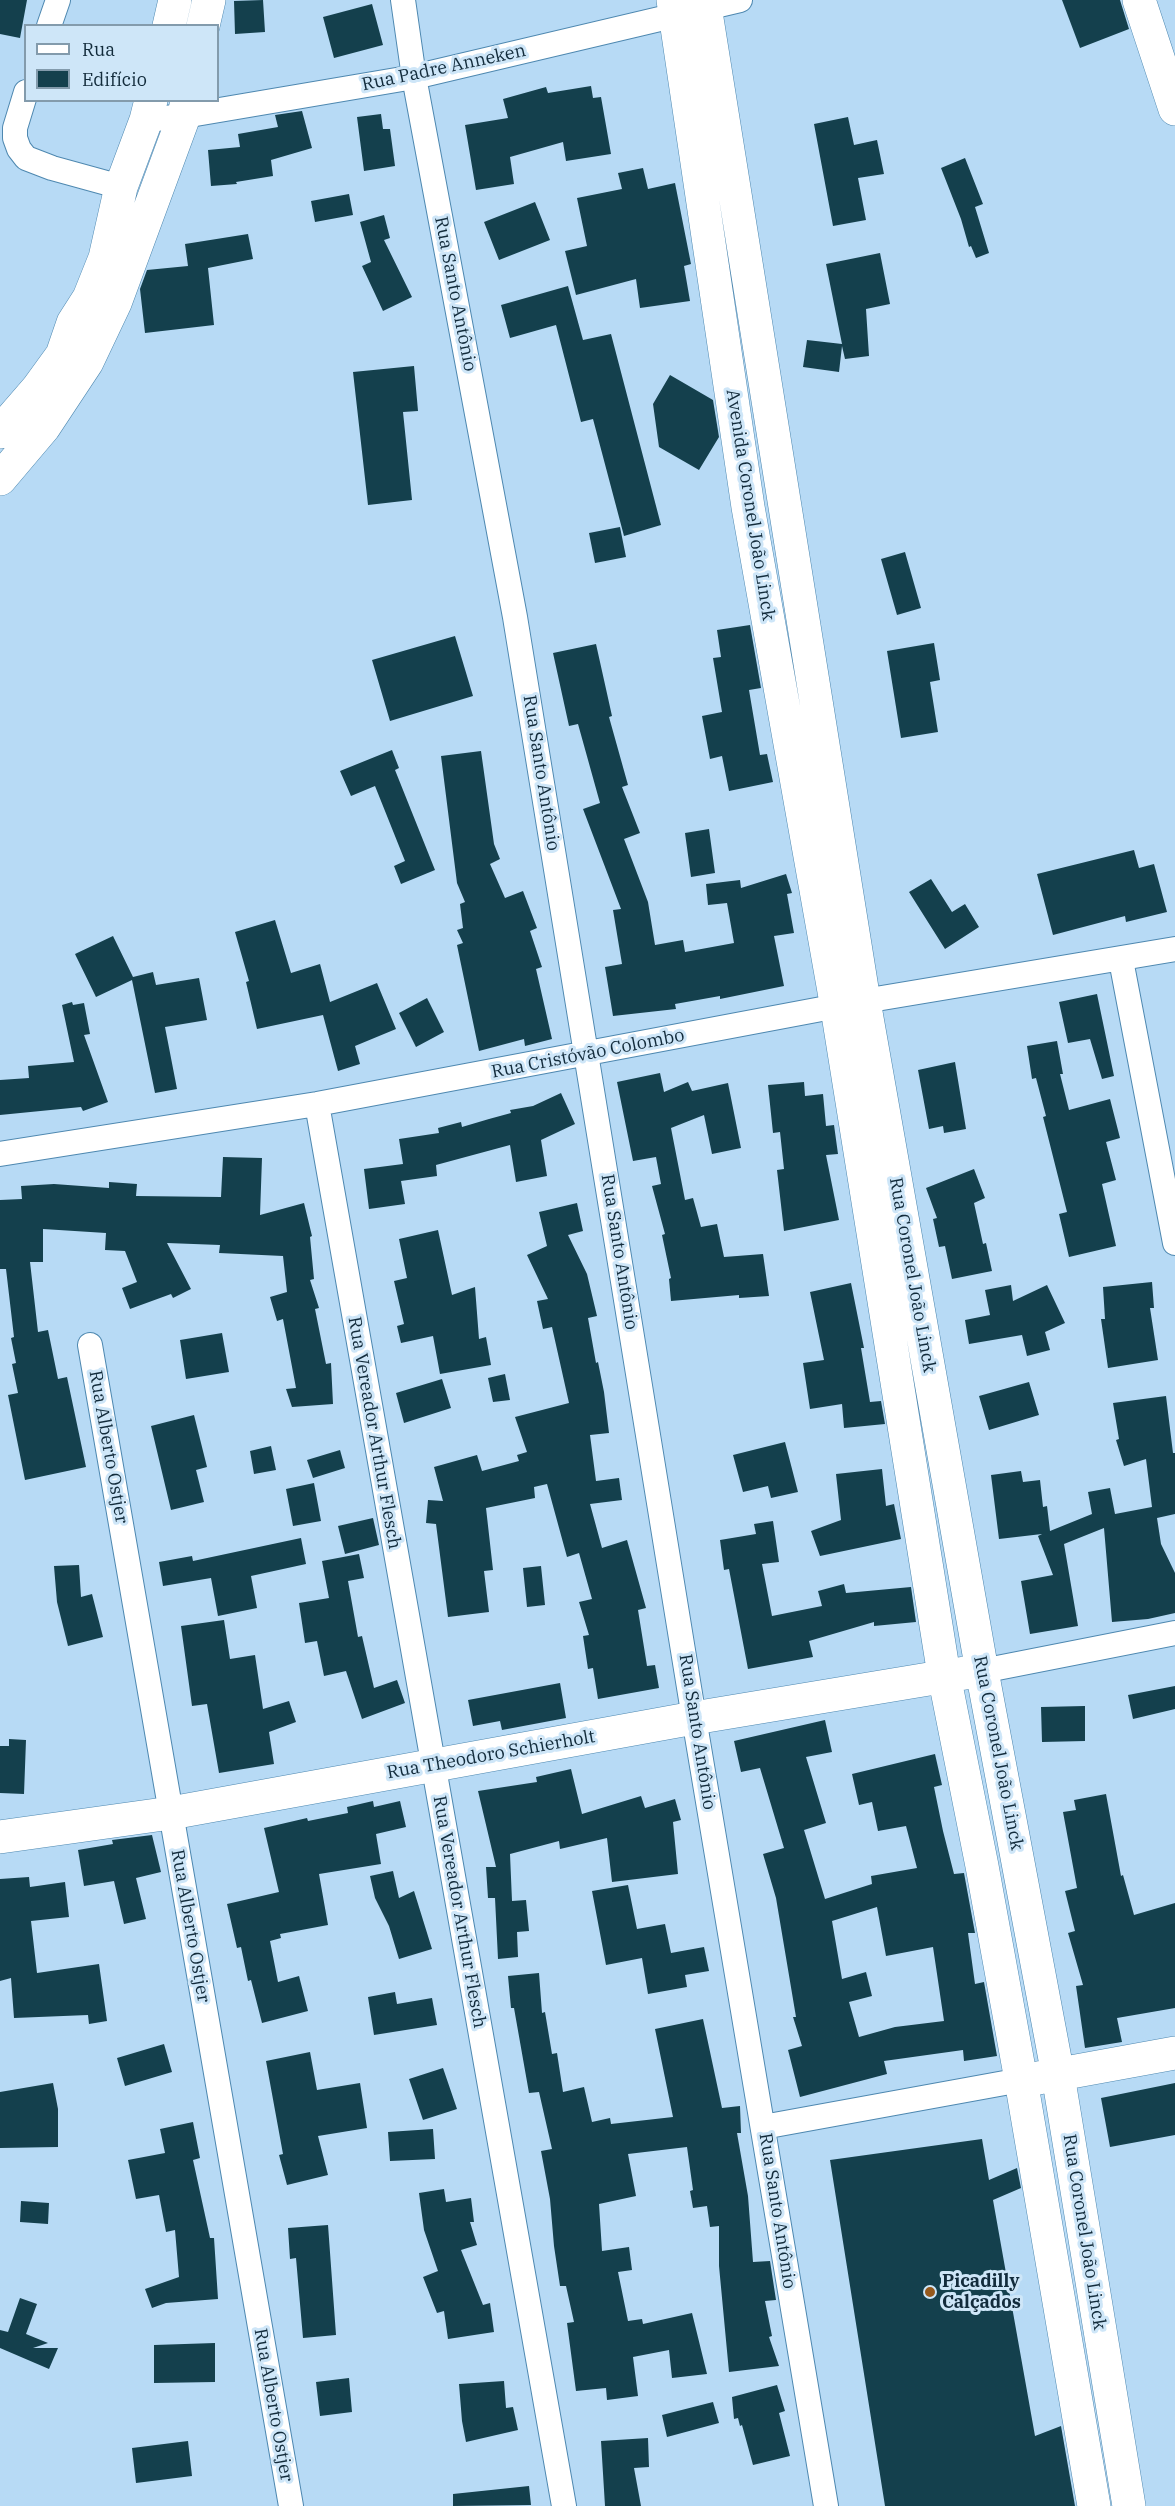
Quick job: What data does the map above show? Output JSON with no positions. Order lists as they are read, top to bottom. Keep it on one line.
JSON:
{"streets":{"main road":["Avenida Coronel João Linck","Rua Coronel João Linck","Rua Theodoro Schierholt"],"street":["Rua Padre Anneken","Rua Santo Antônio","Rua Cristóvão Colombo","Rua Vereador Arthur Flesch","Rua Alberto Ostjer"]},"crossings":[["Rua Padre Anneken","Rua Santo Antônio"],["Rua Padre Anneken","Avenida Coronel João Linck"],["Rua Santo Antônio","Rua Cristóvão Colombo"],["Rua Santo Antônio","Rua Theodoro Schierholt"],["Avenida Coronel João Linck","Rua Cristóvão Colombo"],["Avenida Coronel João Linck","Rua Coronel João Linck"],["Rua Cristóvão Colombo","Rua Coronel João Linck"],["Rua Cristóvão Colombo","Rua Vereador Arthur Flesch"],["Rua Coronel João Linck","Rua Theodoro Schierholt"],["Rua Vereador Arthur Flesch","Rua Theodoro Schierholt"],["Rua Alberto Ostjer","Rua Theodoro Schierholt"]],"places":["Picadilly Calçados"],"legend":["Rua","Edifício"]}
